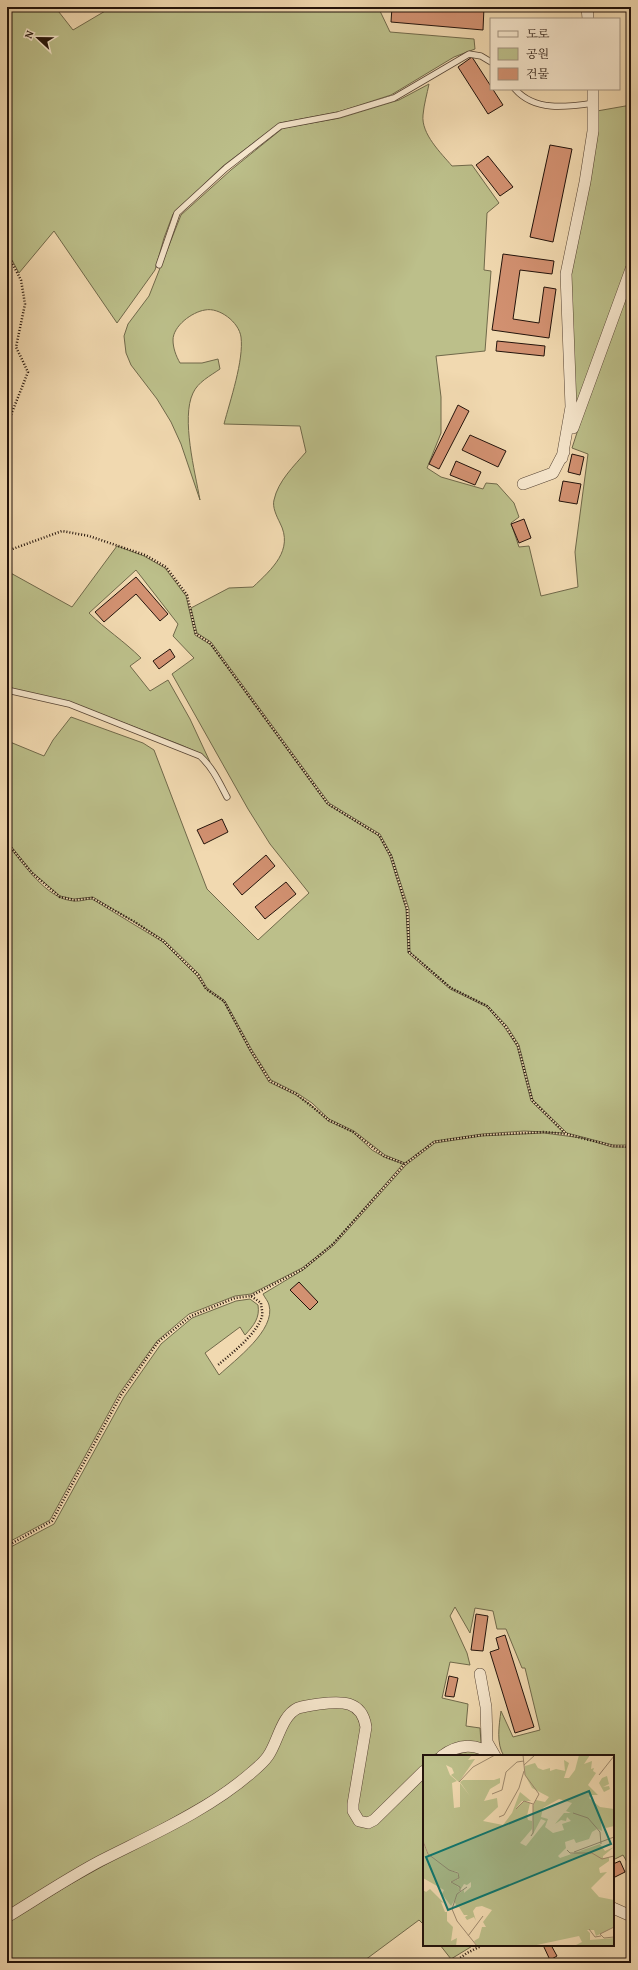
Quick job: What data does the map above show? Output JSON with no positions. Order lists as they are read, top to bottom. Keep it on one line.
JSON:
{"legend":["도로","공원","건물"],"north":"left"}
